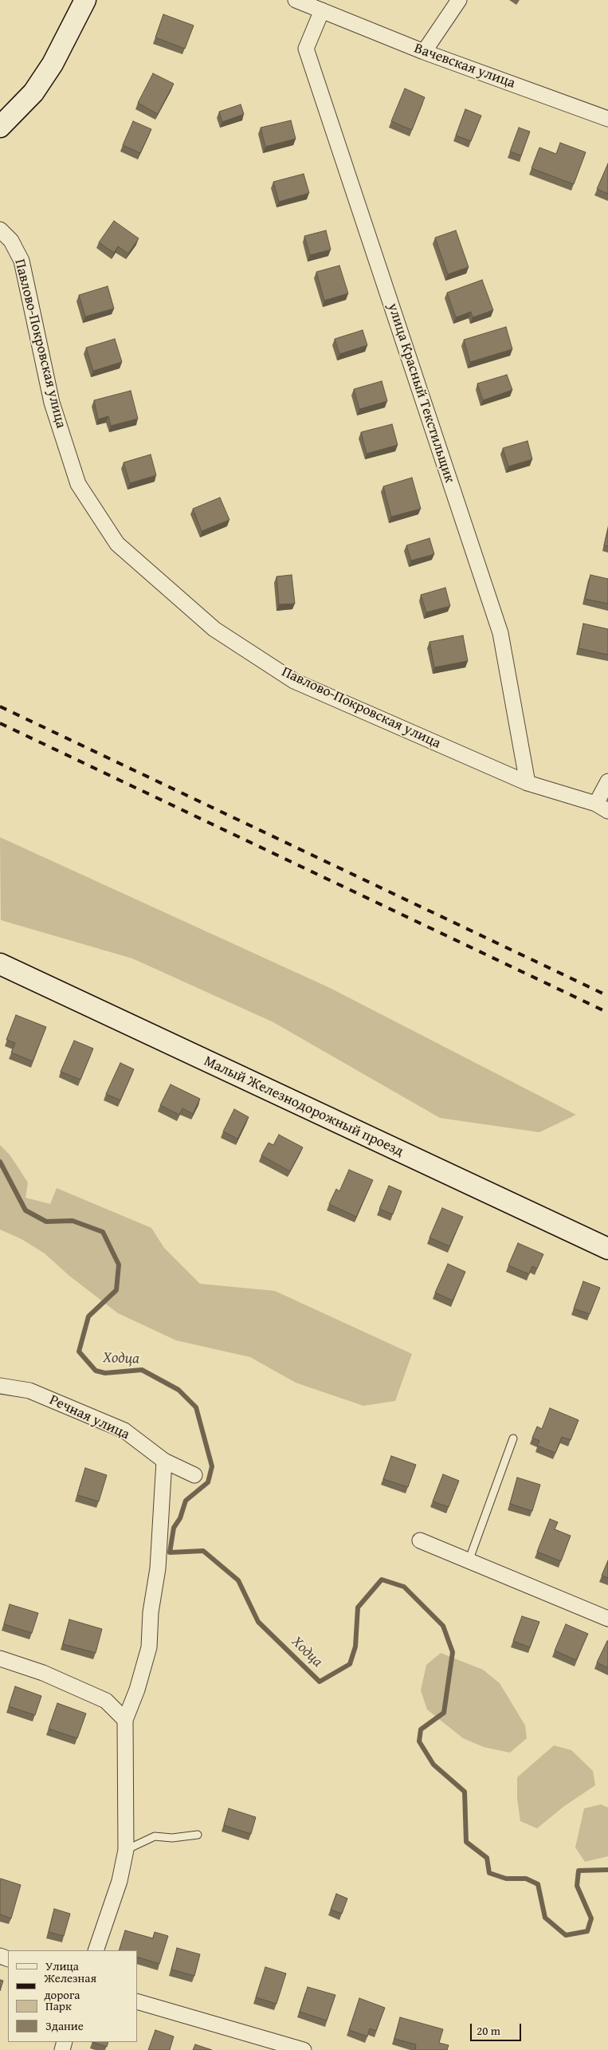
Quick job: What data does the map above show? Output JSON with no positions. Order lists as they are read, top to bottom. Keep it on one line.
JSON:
{"streets":{"street":["Вачевская улица","Павлово-Покровская улица","улица Красный Текстильщик","Малый Железнодорожный проезд","Речная улица"]},"crossings":[["Вачевская улица","улица Красный Текстильщик"],["Павлово-Покровская улица","улица Красный Текстильщик"]],"water":["Ходца"],"legend":["Улица","Железная дорога","Парк","Здание"],"scale_bar":"20 m"}
